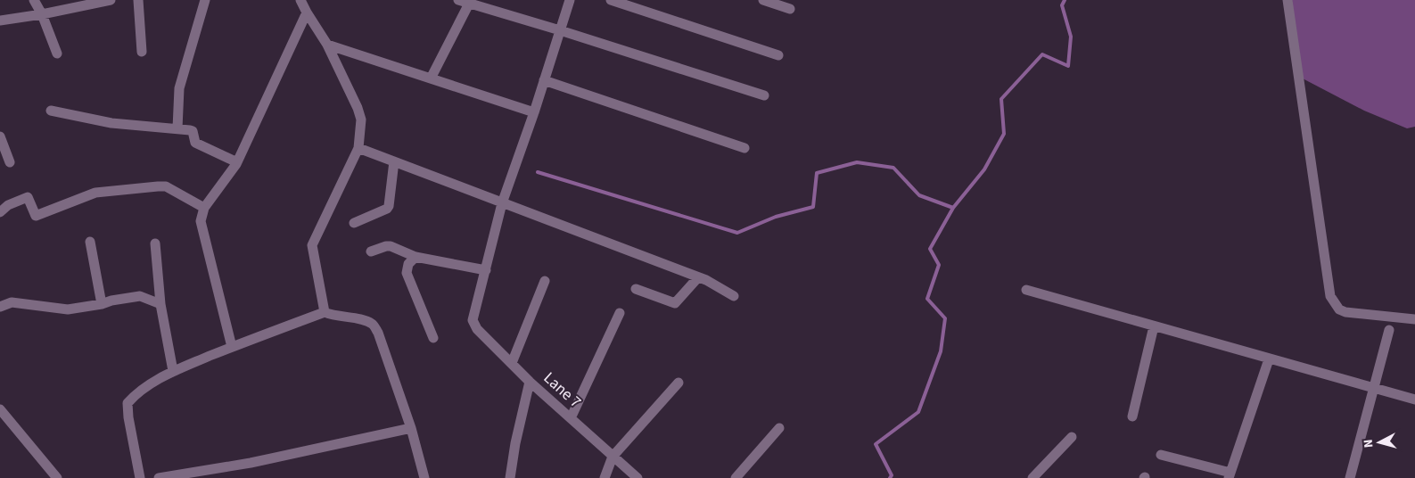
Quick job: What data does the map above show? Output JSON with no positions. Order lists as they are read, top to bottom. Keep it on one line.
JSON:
{"streets":{"street":["Lane 7"]},"north":"left"}
